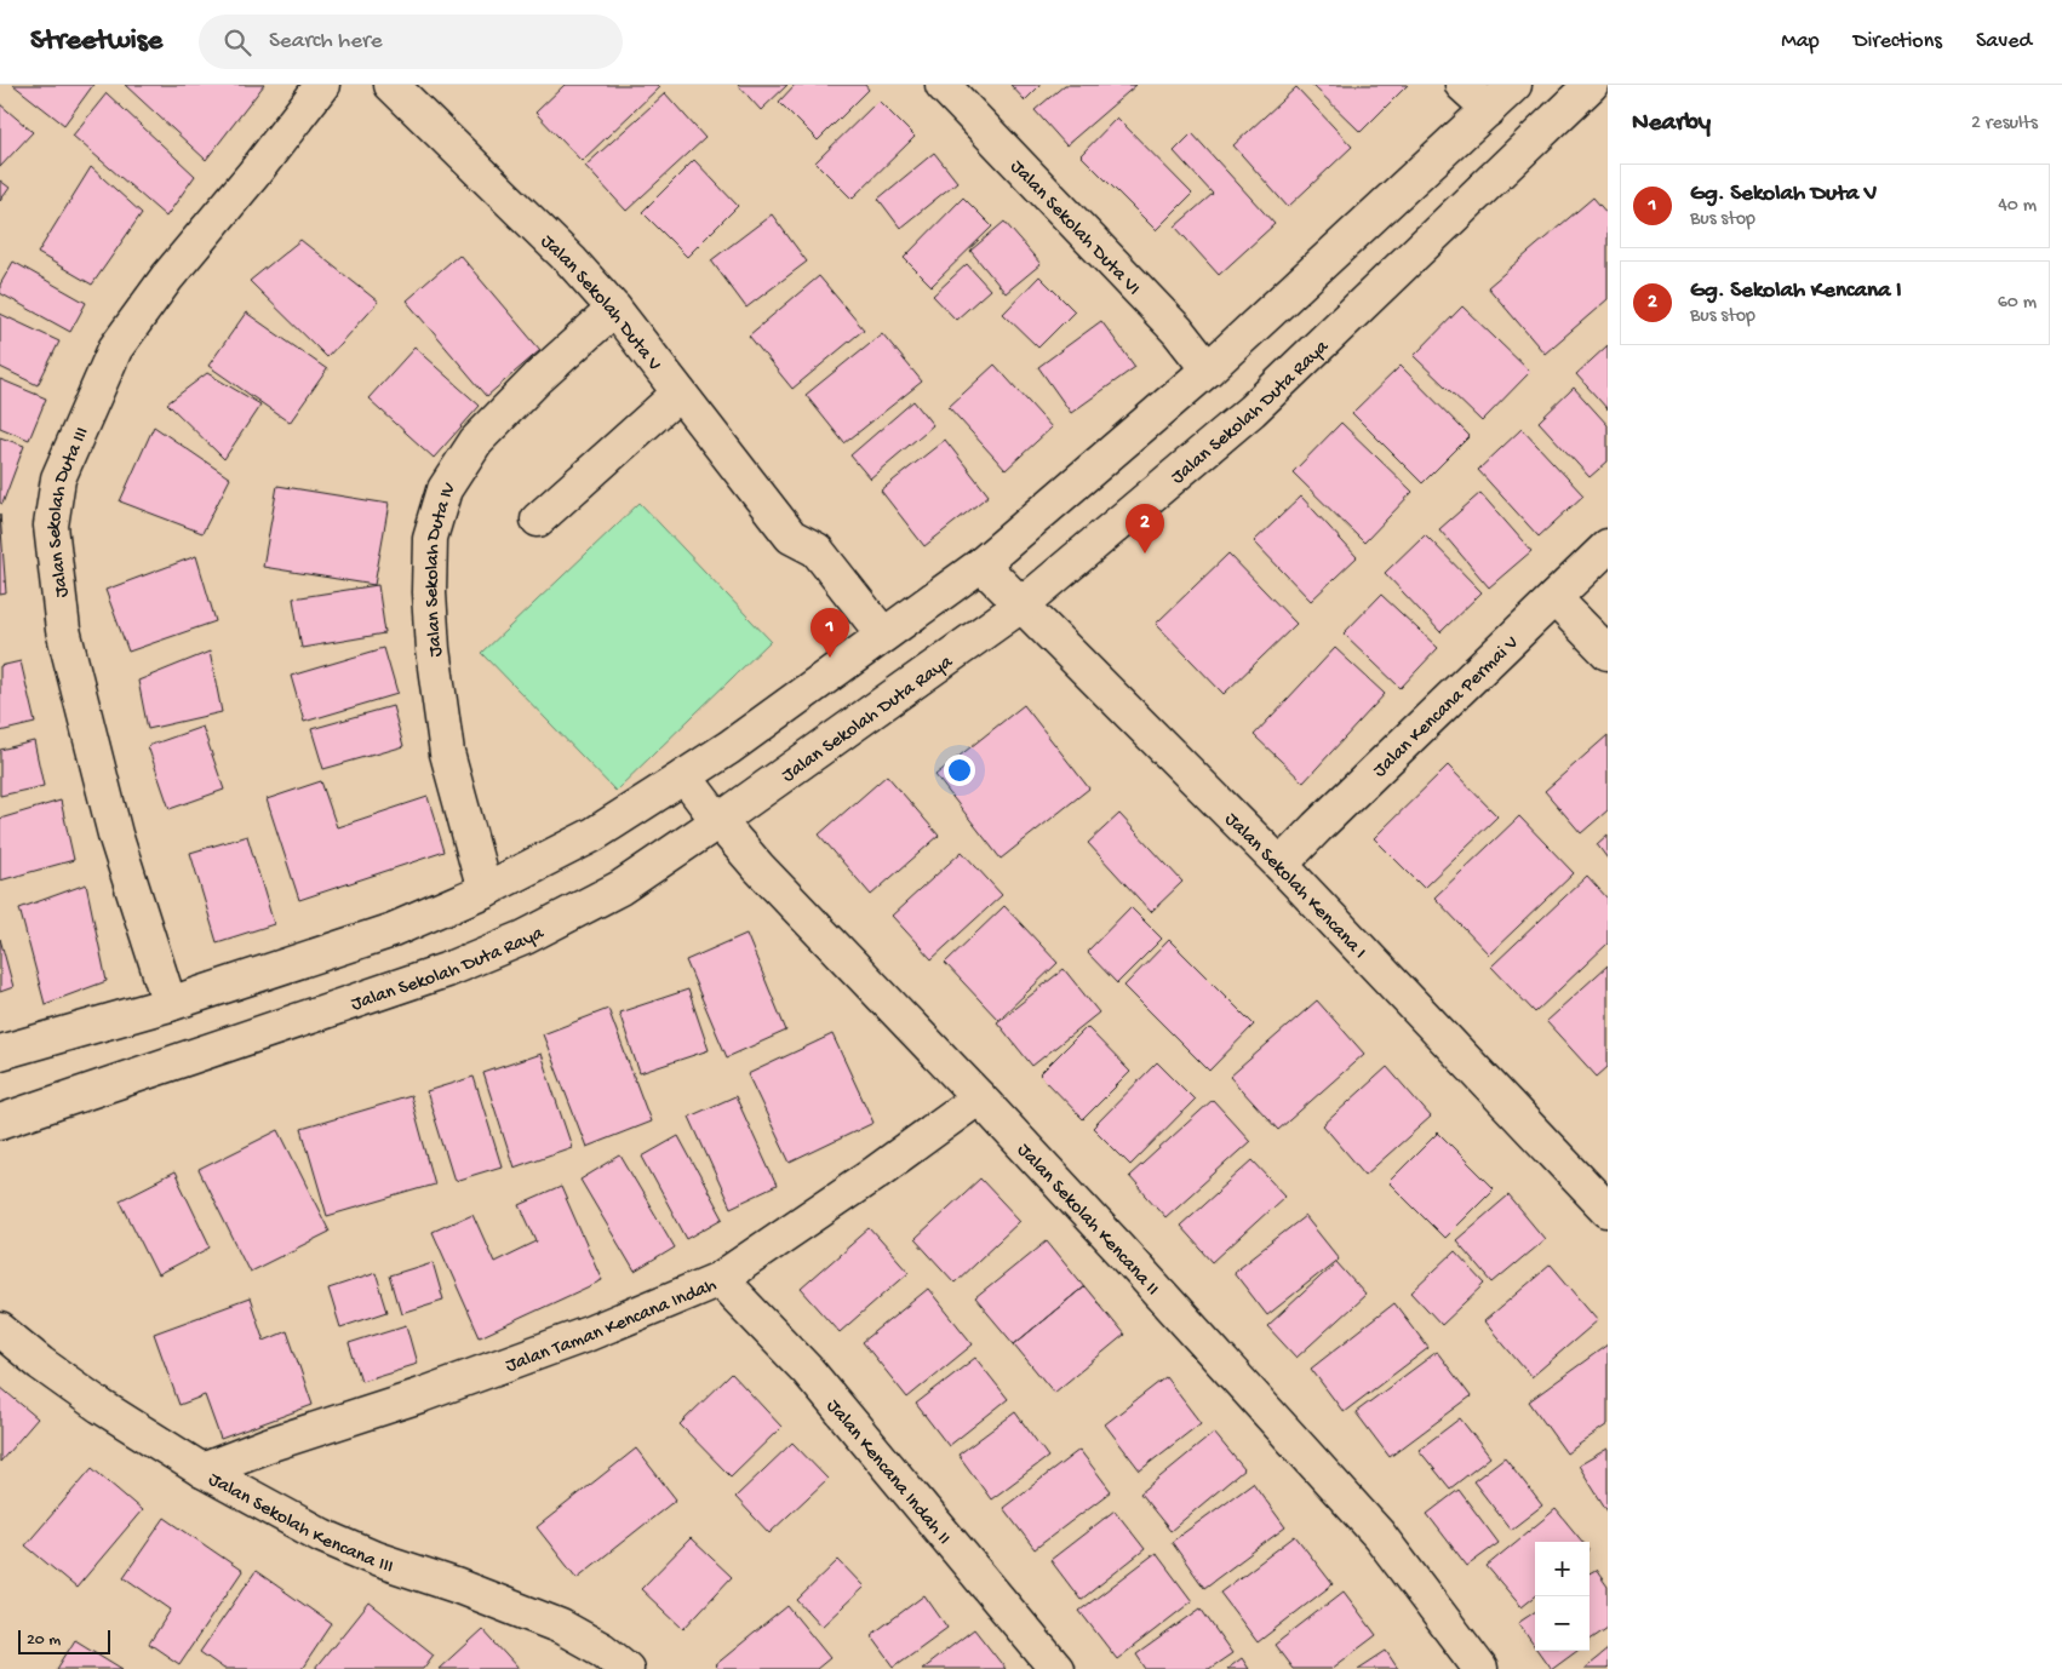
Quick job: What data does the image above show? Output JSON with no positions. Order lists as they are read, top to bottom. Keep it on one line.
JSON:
{"streets":{"street":["Jalan Sekolah Duta VI","Jalan Sekolah Duta V","Jalan Sekolah Duta Raya","Jalan Sekolah Duta III","Jalan Sekolah Duta IV","Jalan Kencana Permai V","Jalan Sekolah Kencana I","Jalan Sekolah Kencana II","Jalan Taman Kencana Indah","Jalan Kencana Indah II","Jalan Sekolah Kencana III"]},"crossings":[["Jalan Sekolah Duta V","Jalan Sekolah Duta IV"],["Jalan Sekolah Duta Raya","Jalan Sekolah Kencana I"],["Jalan Sekolah Duta Raya","Jalan Sekolah Kencana II"],["Jalan Kencana Permai V","Jalan Sekolah Kencana I"],["Jalan Sekolah Kencana II","Jalan Taman Kencana Indah"],["Jalan Taman Kencana Indah","Jalan Kencana Indah II"],["Jalan Taman Kencana Indah","Jalan Sekolah Kencana III"]],"scale_bar":"20 m","page":{"header":"Streetwise","search":"Search here","nav":["Map","Directions","Saved"],"heading":["Nearby","2 results"],"list":[{"mark":"1","name":"Gg. Sekolah Duta V","note":"Bus stop","value":"40 m"},{"mark":"2","name":"Gg. Sekolah Kencana I","note":"Bus stop","value":"60 m"}],"pins":["2","1"],"map_buttons":["+","−"],"scale":"20 m"}}
